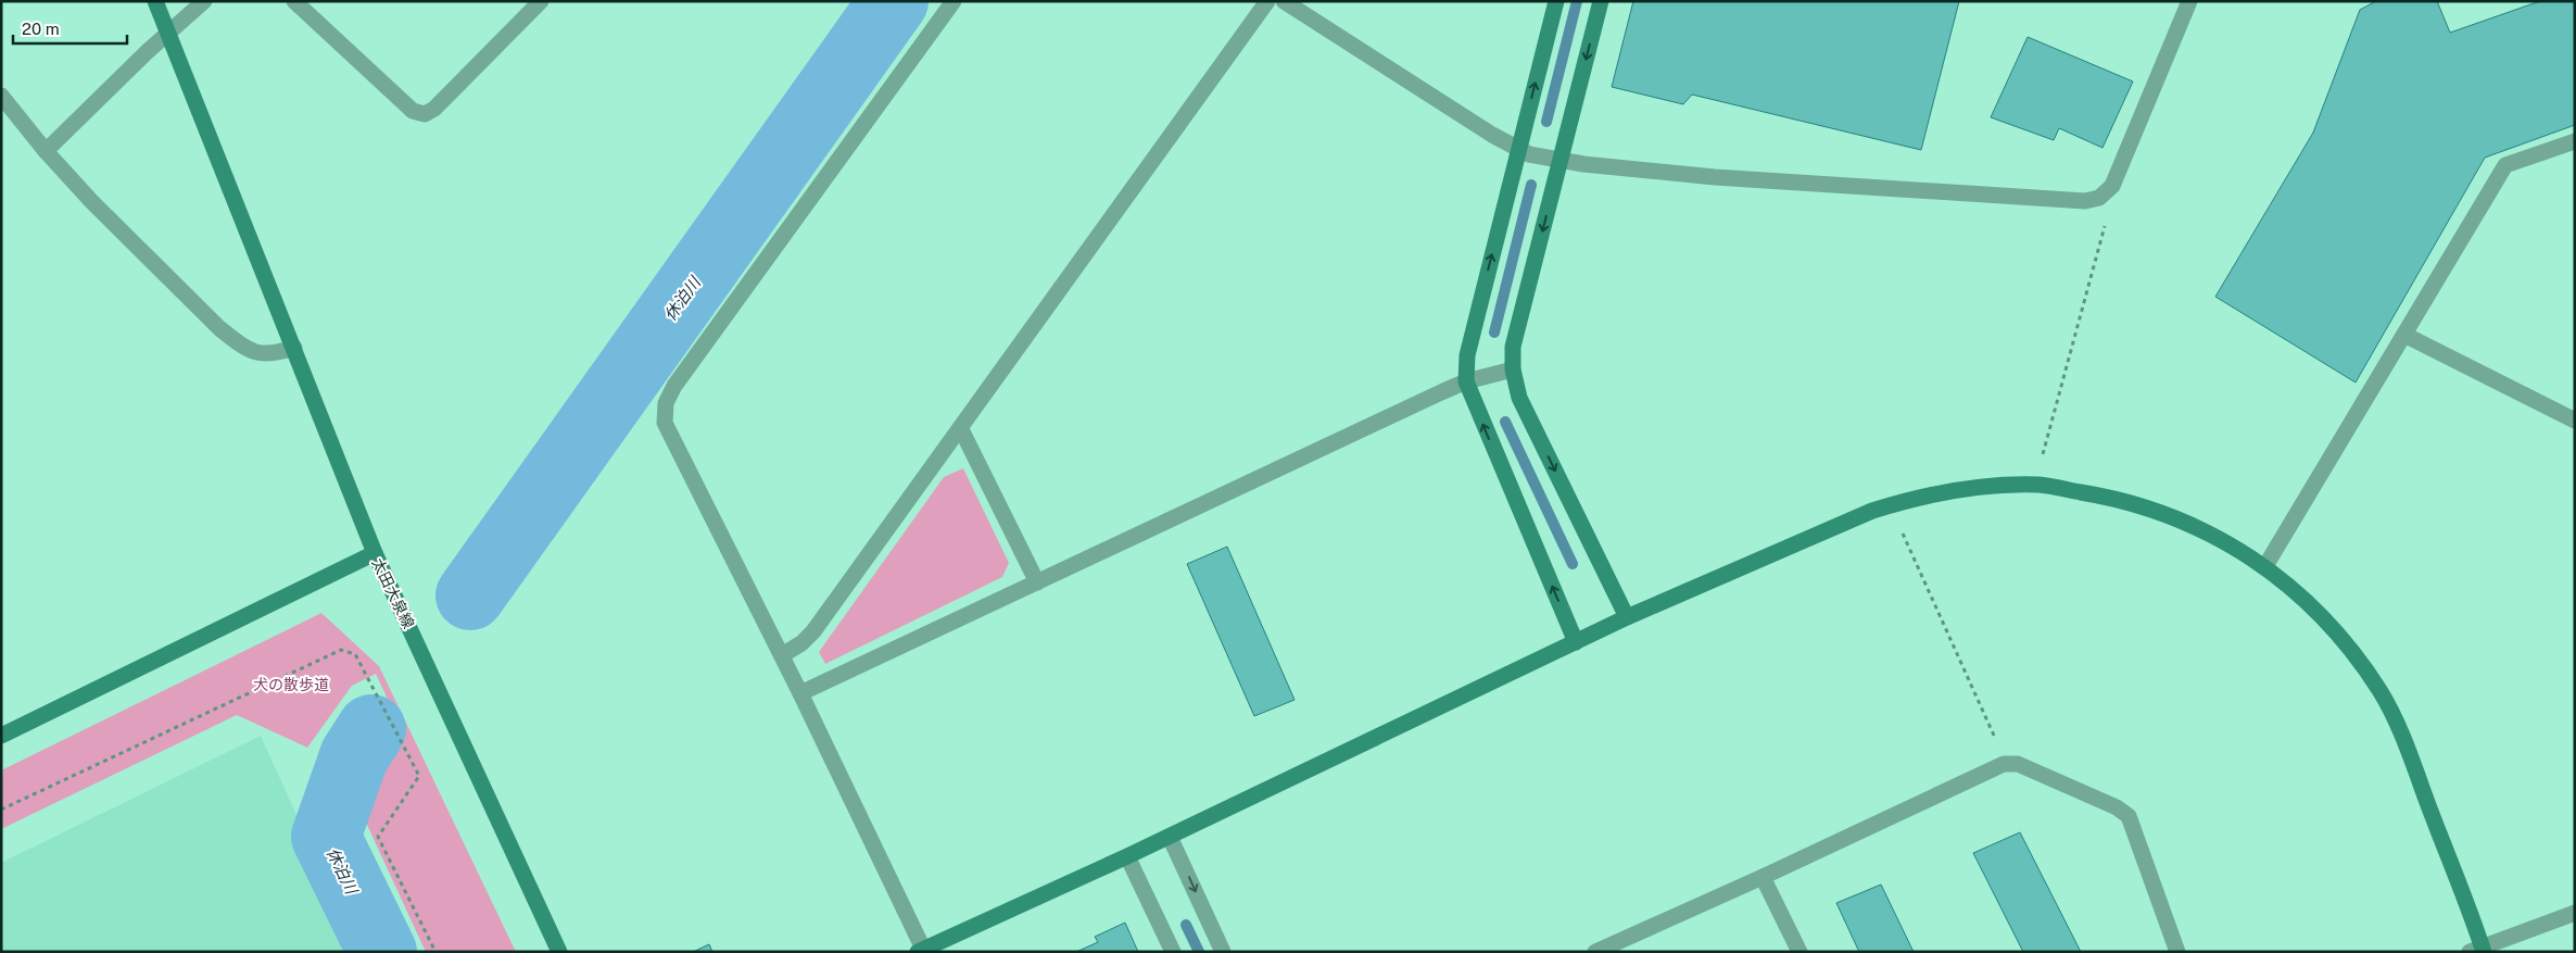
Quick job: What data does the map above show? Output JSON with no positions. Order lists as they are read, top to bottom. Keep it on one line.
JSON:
{"streets":{"street":["太田大泉線"]},"water":["休泊川"],"parks":["犬の散歩道"],"scale_bar":"20 m"}
